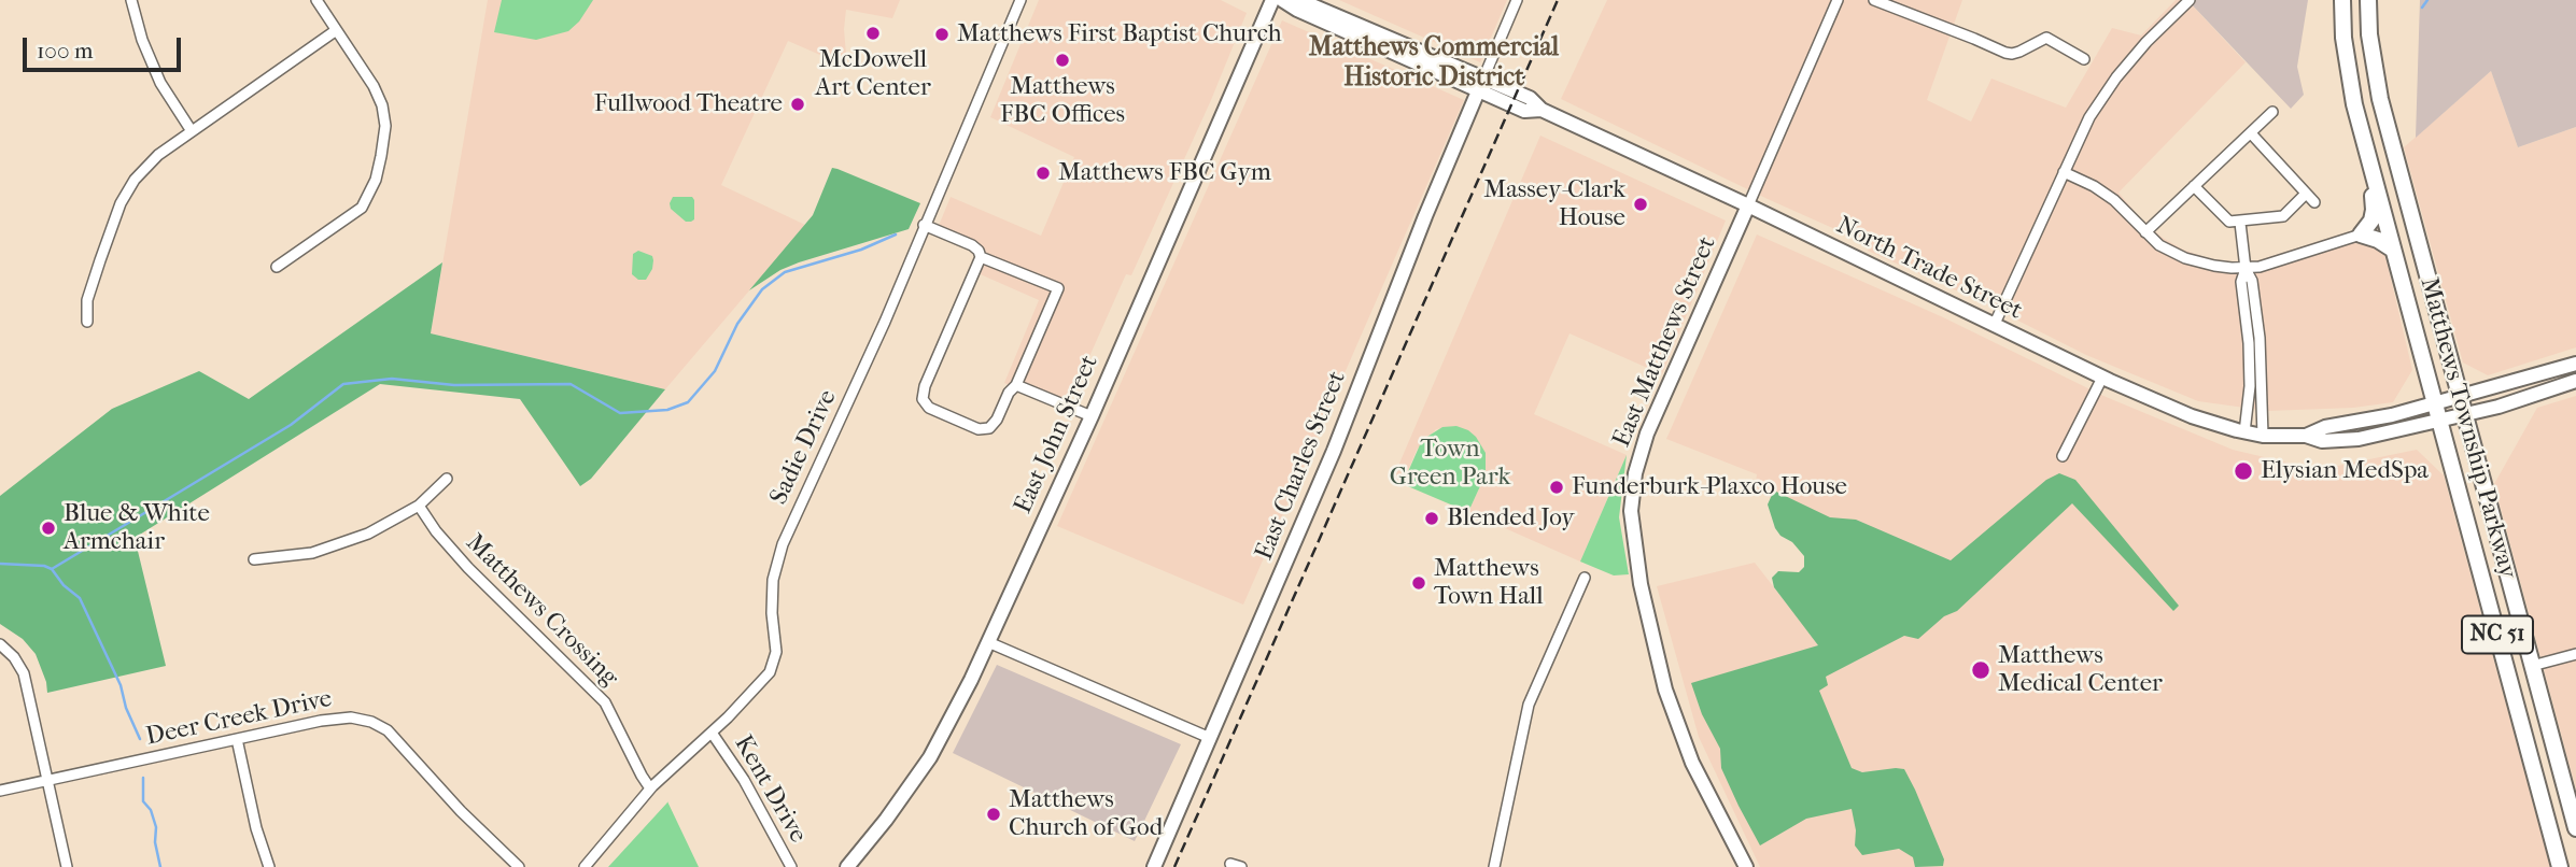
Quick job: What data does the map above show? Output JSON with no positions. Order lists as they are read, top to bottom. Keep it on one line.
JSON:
{"streets":{"main road":["North Trade Street","East Matthews Street","Matthews Township Parkway","East John Street","East Charles Street","NC 51"],"street":["Sadie Drive","Matthews Crossing","Deer Creek Drive","Kent Drive"]},"crossings":[["North Trade Street","East Matthews Street"],["North Trade Street","Matthews Township Parkway"],["North Trade Street","East Charles Street"],["Sadie Drive","Matthews Crossing"],["Sadie Drive","Kent Drive"]],"districts":["Matthews Commercial Historic District"],"parks":["Town Green Park"],"places":["McDowell Art Center","Matthews First Baptist Church","Matthews FBC Offices","Fullwood Theatre","Matthews FBC Gym","Massey-Clark House","Elysian MedSpa","Funderburk-Plaxco House","Blended Joy","Blue & White Armchair","Matthews Town Hall","Matthews Medical Center","Matthews Church of God"],"scale_bar":"100 m"}
